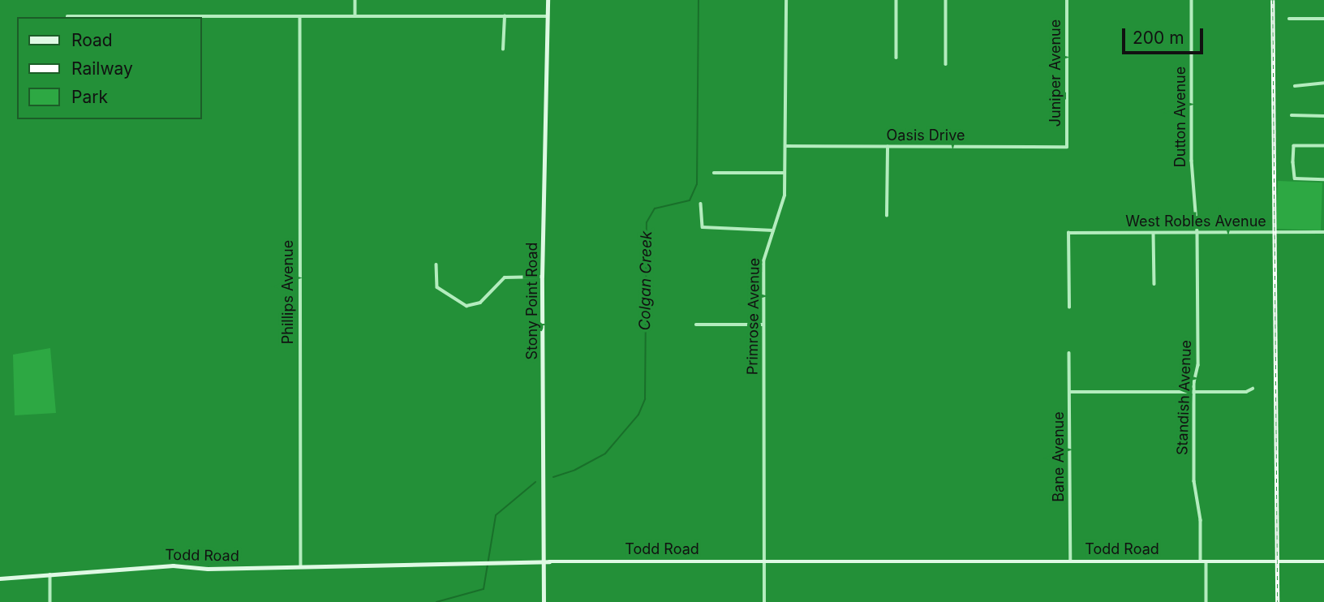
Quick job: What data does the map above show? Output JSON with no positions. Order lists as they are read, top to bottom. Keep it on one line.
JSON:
{"streets":{"main road":["Stony Point Road","Todd Road"],"street":["Juniper Avenue","Dutton Avenue","Oasis Drive","West Robles Avenue","Phillips Avenue","Primrose Avenue","Standish Avenue","Bane Avenue"]},"crossings":[["Juniper Avenue","Oasis Drive"],["Dutton Avenue","West Robles Avenue"],["Dutton Avenue","Standish Avenue"],["Oasis Drive","Primrose Avenue"],["West Robles Avenue","Standish Avenue"],["Phillips Avenue","Todd Road"],["Stony Point Road","Todd Road"],["Primrose Avenue","Todd Road"],["Standish Avenue","Todd Road"],["Bane Avenue","Todd Road"]],"water":["Colgan Creek"],"legend":["Road","Railway","Park"],"scale_bar":"200 m"}
